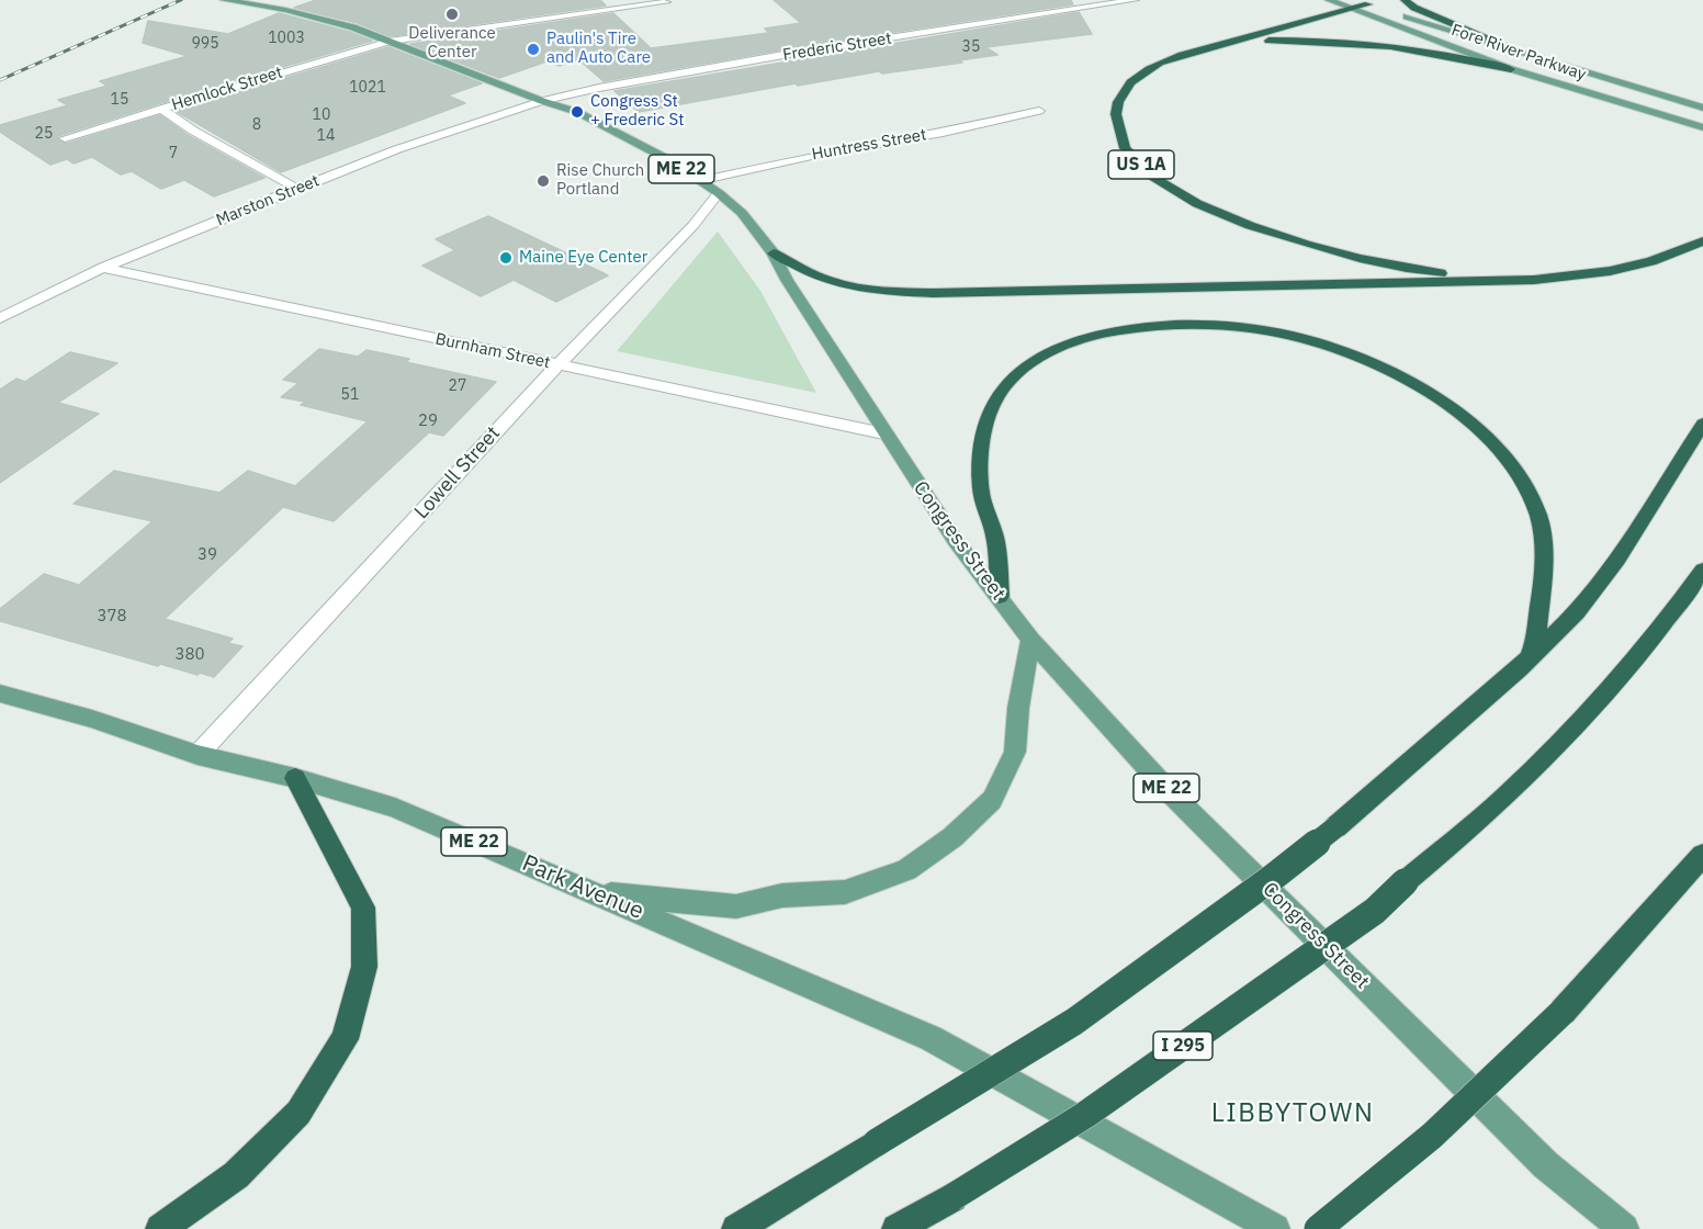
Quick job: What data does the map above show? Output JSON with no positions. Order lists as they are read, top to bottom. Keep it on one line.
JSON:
{"streets":{"highway":["US 1A","I 295"],"main road":["Fore River Parkway","ME 22","Congress Street","Park Avenue"],"street":["Frederic Street","Hemlock Street","Huntress Street","Marston Street","Burnham Street","Lowell Street"]},"crossings":[["Frederic Street","Marston Street"],["Frederic Street","Congress Street"],["Fore River Parkway","US 1A"],["Hemlock Street","Congress Street"],["Huntress Street","Congress Street"],["Marston Street","Burnham Street"],["Marston Street","Congress Street"],["Burnham Street","Lowell Street"],["Burnham Street","Congress Street"],["Lowell Street","Congress Street"],["Lowell Street","Park Avenue"]],"districts":["LIBBYTOWN"],"places":["Deliverance Center","Paulin's Tire and Auto Care","Congress St + Frederic St","Rise Church Portland","Maine Eye Center"],"house_numbers":["1003","995","35","1021","15","10","8","25","14","7","27","51","29","39","378","380"]}
